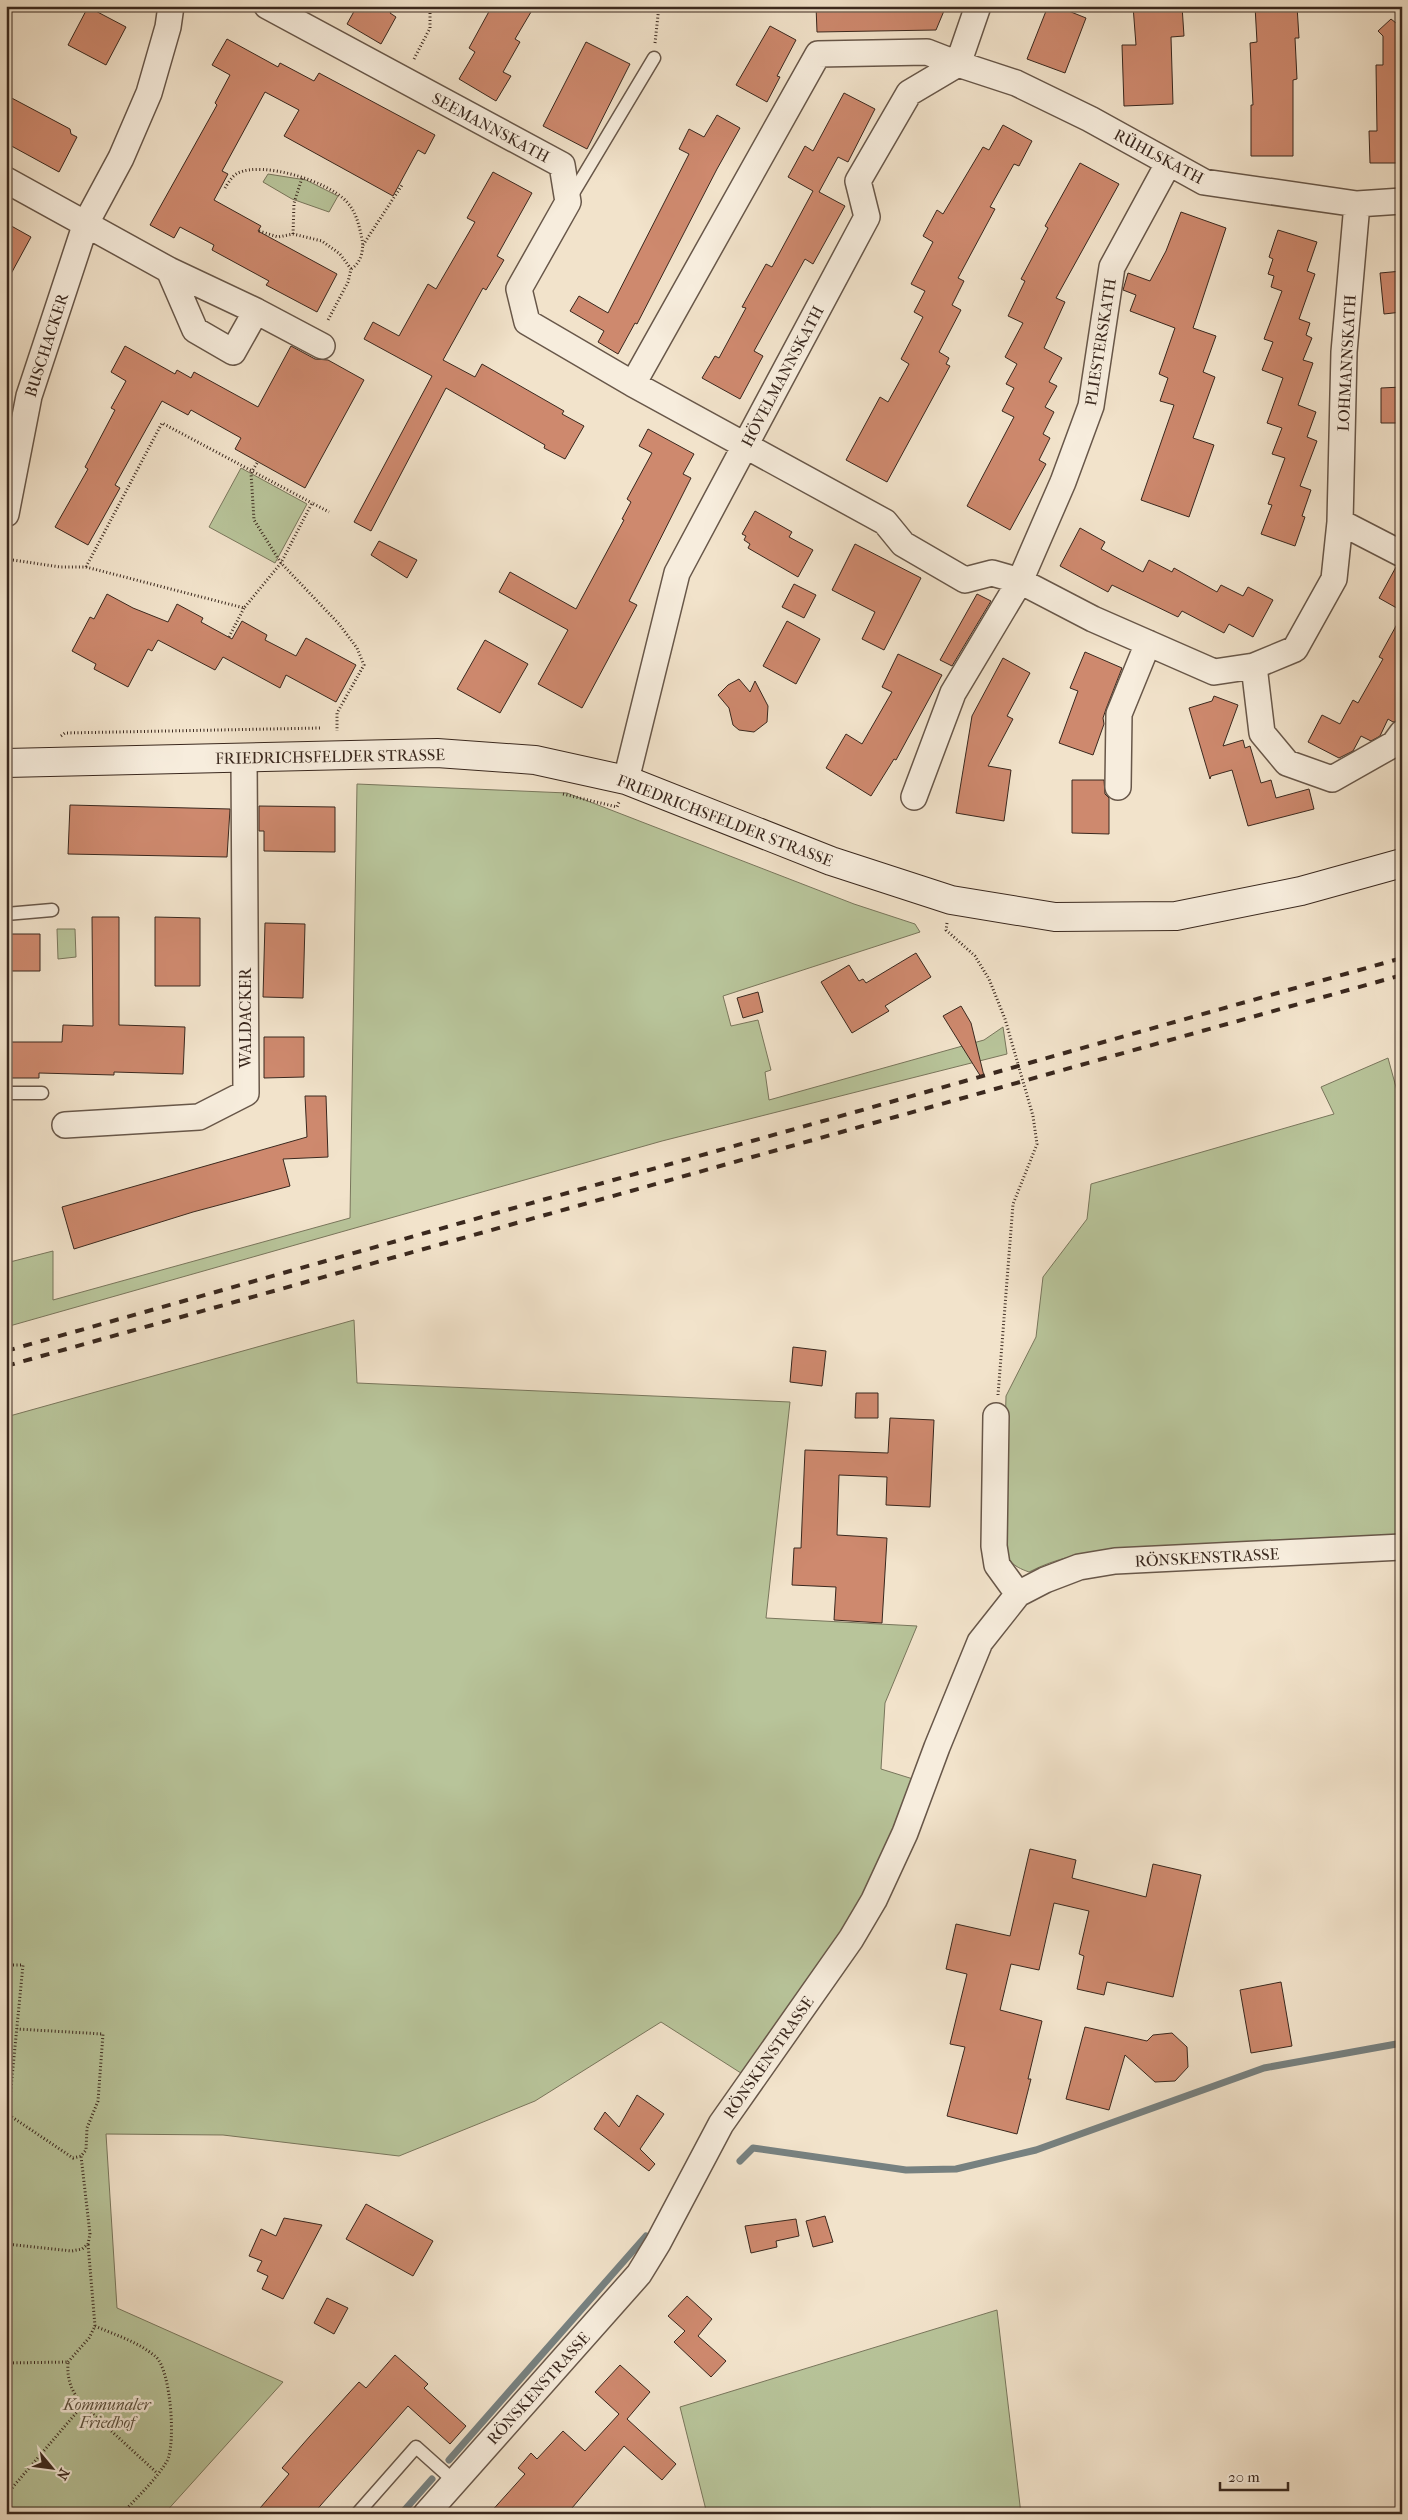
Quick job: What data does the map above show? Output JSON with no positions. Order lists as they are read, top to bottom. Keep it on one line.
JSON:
{"streets":{"main road":["FRIEDRICHSFELDER STRASSE"],"street":["SEEMANNSKATH","RÜHLSKATH","PLIESTERSKATH","BUSCHACKER","LOHMANNSKATH","HÖVELMANNSKATH","WALDACKER","RÖNSKENSTRASSE"]},"crossings":[["RÜHLSKATH","PLIESTERSKATH"],["RÜHLSKATH","LOHMANNSKATH"],["RÜHLSKATH","HÖVELMANNSKATH"],["PLIESTERSKATH","LOHMANNSKATH"],["LOHMANNSKATH","HÖVELMANNSKATH"],["HÖVELMANNSKATH","FRIEDRICHSFELDER STRASSE"],["FRIEDRICHSFELDER STRASSE","WALDACKER"]],"parks":["Kommunaler Friedhof"],"scale_bar":"20 m","north":"bottom right"}
